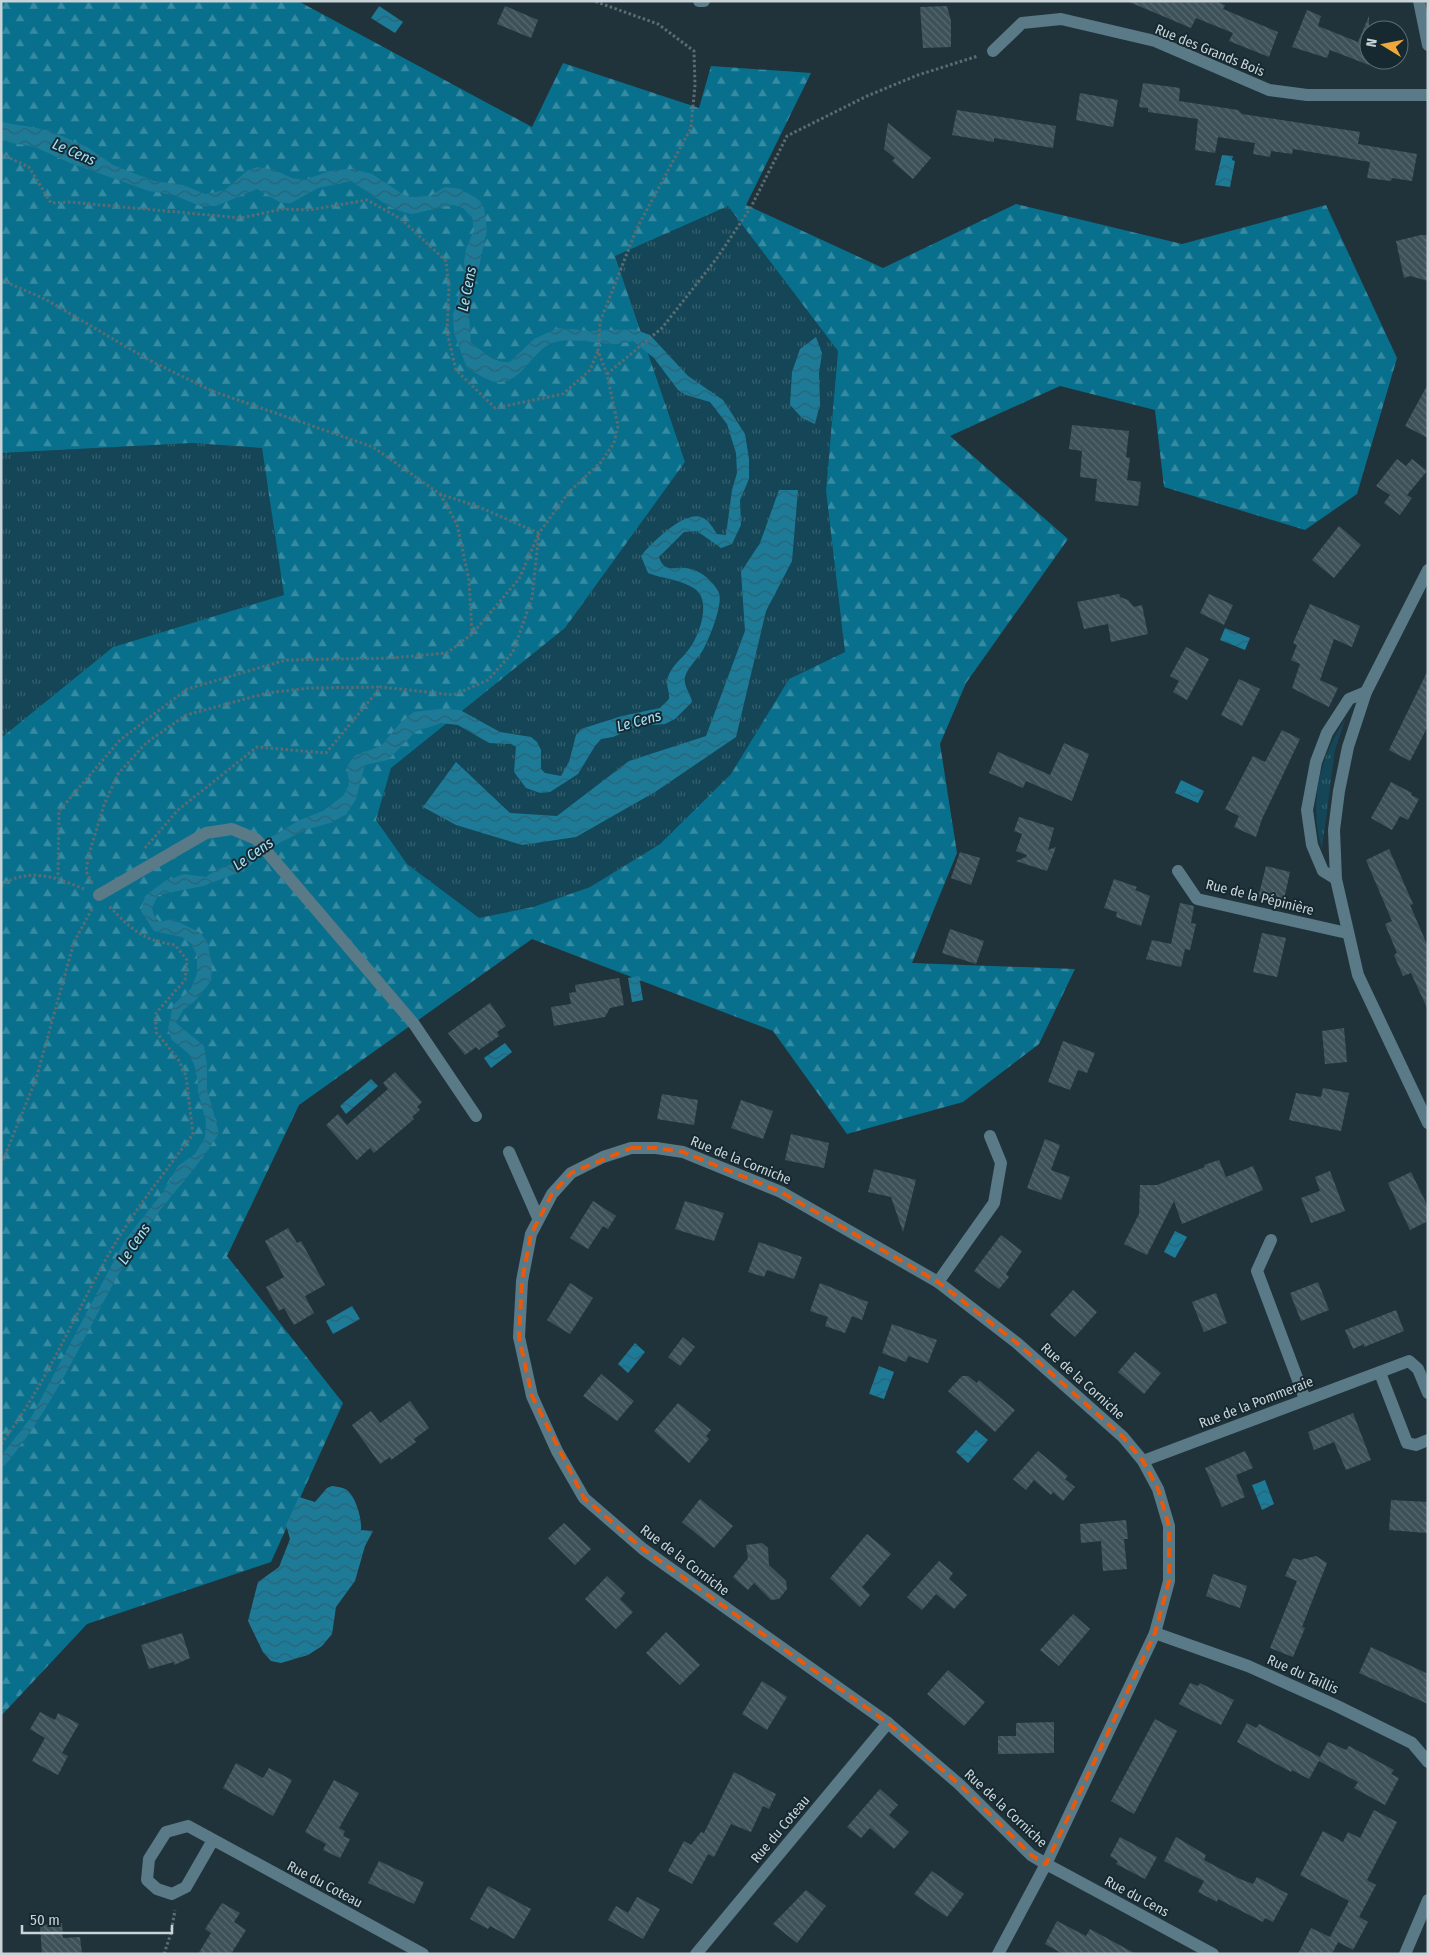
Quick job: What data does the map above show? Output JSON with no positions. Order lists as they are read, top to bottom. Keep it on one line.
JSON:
{"streets":{"street":["Rue des Grands Bois","Rue de la Pépinière","Rue de la Corniche","Rue de la Pommeraie","Rue du Taillis","Rue du Coteau","Rue du Cens"]},"crossings":[["Rue de la Corniche","Rue de la Pommeraie"],["Rue de la Corniche","Rue du Taillis"],["Rue de la Corniche","Rue du Coteau"],["Rue de la Corniche","Rue du Cens"]],"water":["Le Cens"],"scale_bar":"50 m","north":"left"}
